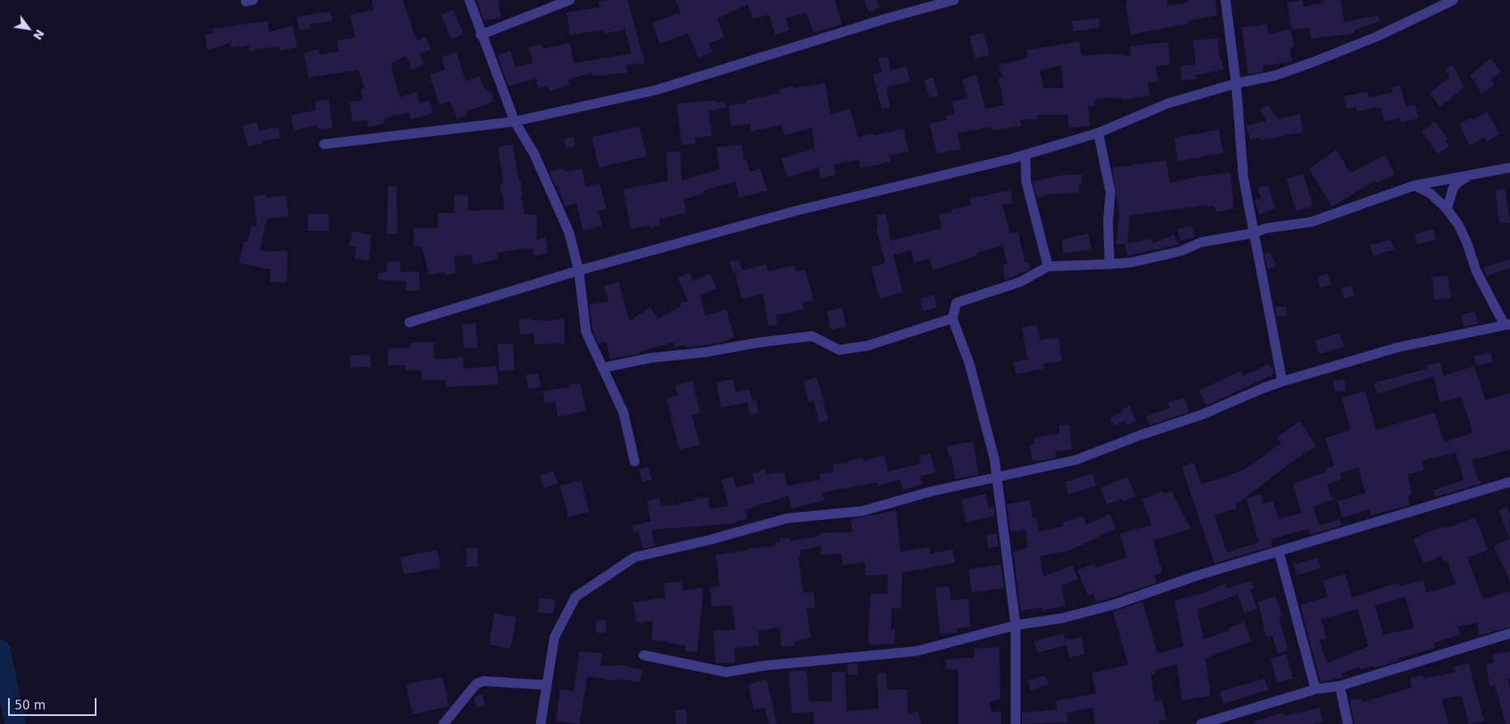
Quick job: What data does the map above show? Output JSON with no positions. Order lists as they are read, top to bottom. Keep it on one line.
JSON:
{"scale_bar":"50 m","north":"bottom right"}
